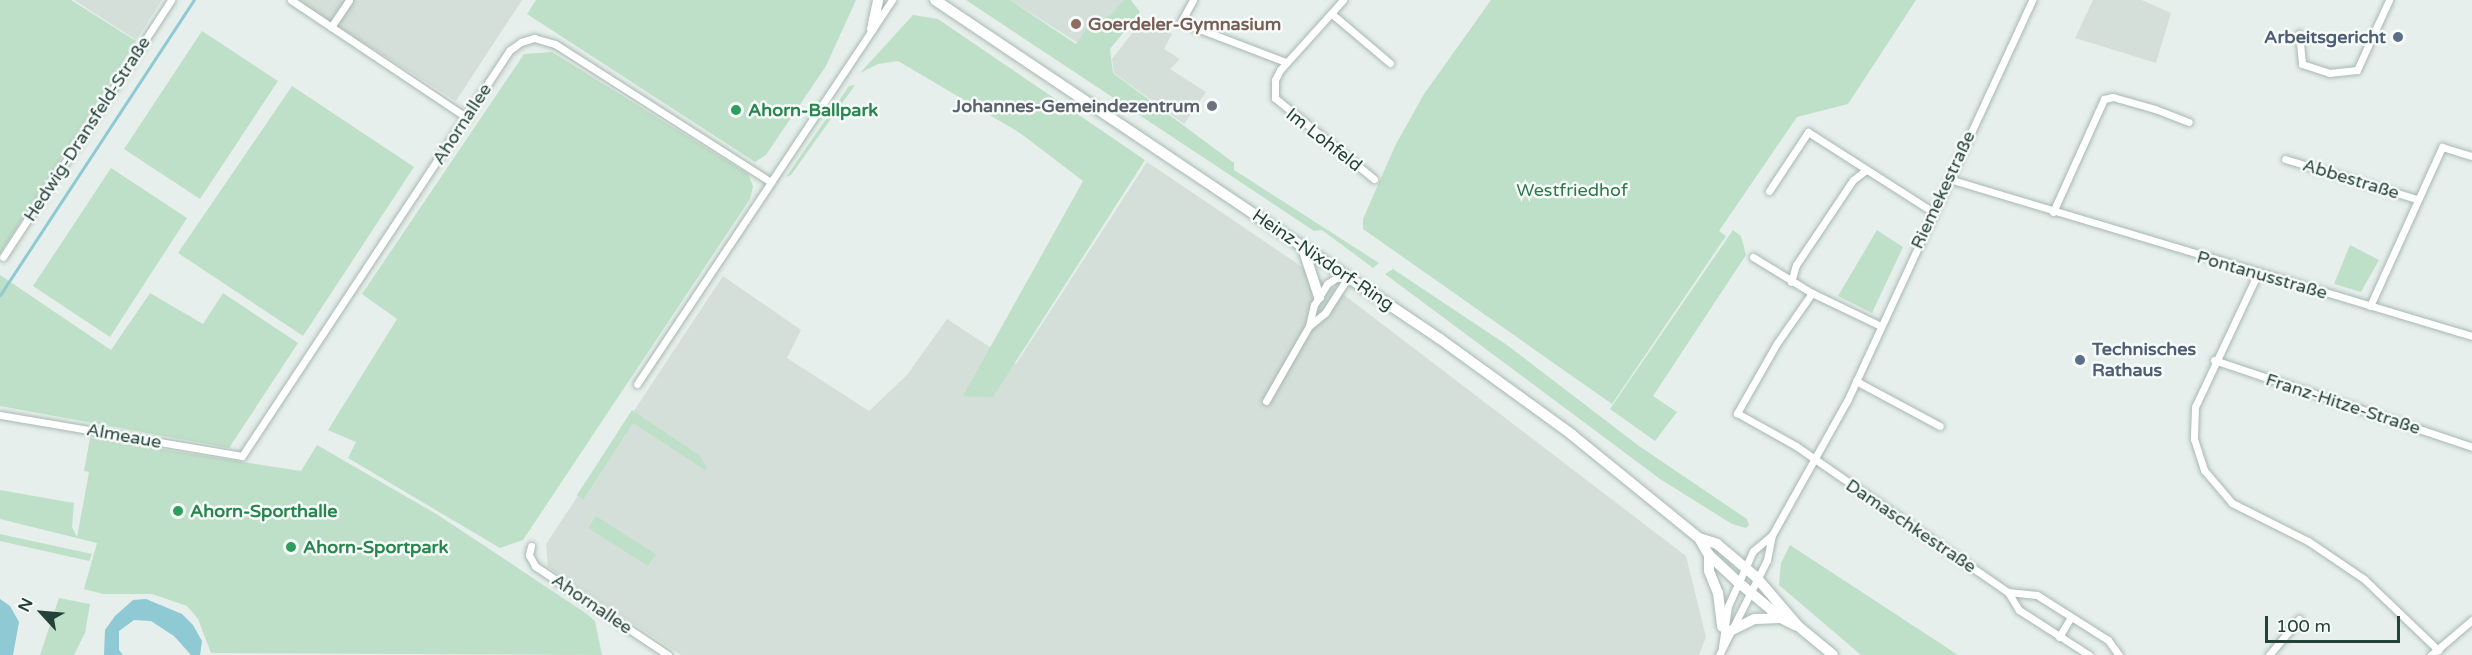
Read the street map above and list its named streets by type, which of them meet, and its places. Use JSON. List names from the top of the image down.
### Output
{
  "streets": {
    "main road": ["Heinz-Nixdorf-Ring"],
    "street": [
      "Ahornallee",
      "Hedwig-Dransfeld-Straße",
      "Im Lohfeld",
      "Abbestraße",
      "Riemekestraße",
      "Pontanusstraße",
      "Franz-Hitze-Straße",
      "Almeaue",
      "Damaschkestraße"
    ]
  },
  "crossings": [
    ["Ahornallee", "Almeaue"],
    ["Abbestraße", "Pontanusstraße"],
    ["Riemekestraße", "Heinz-Nixdorf-Ring"],
    ["Riemekestraße", "Pontanusstraße"],
    ["Riemekestraße", "Damaschkestraße"]
  ],
  "parks": ["Westfriedhof"],
  "places": [
    "Goerdeler-Gymnasium",
    "Arbeitsgericht",
    "Johannes-Gemeindezentrum",
    "Ahorn-Ballpark",
    "Technisches Rathaus",
    "Ahorn-Sporthalle",
    "Ahorn-Sportpark"
  ],
  "scale_bar": "100 m",
  "north": "top left"
}
